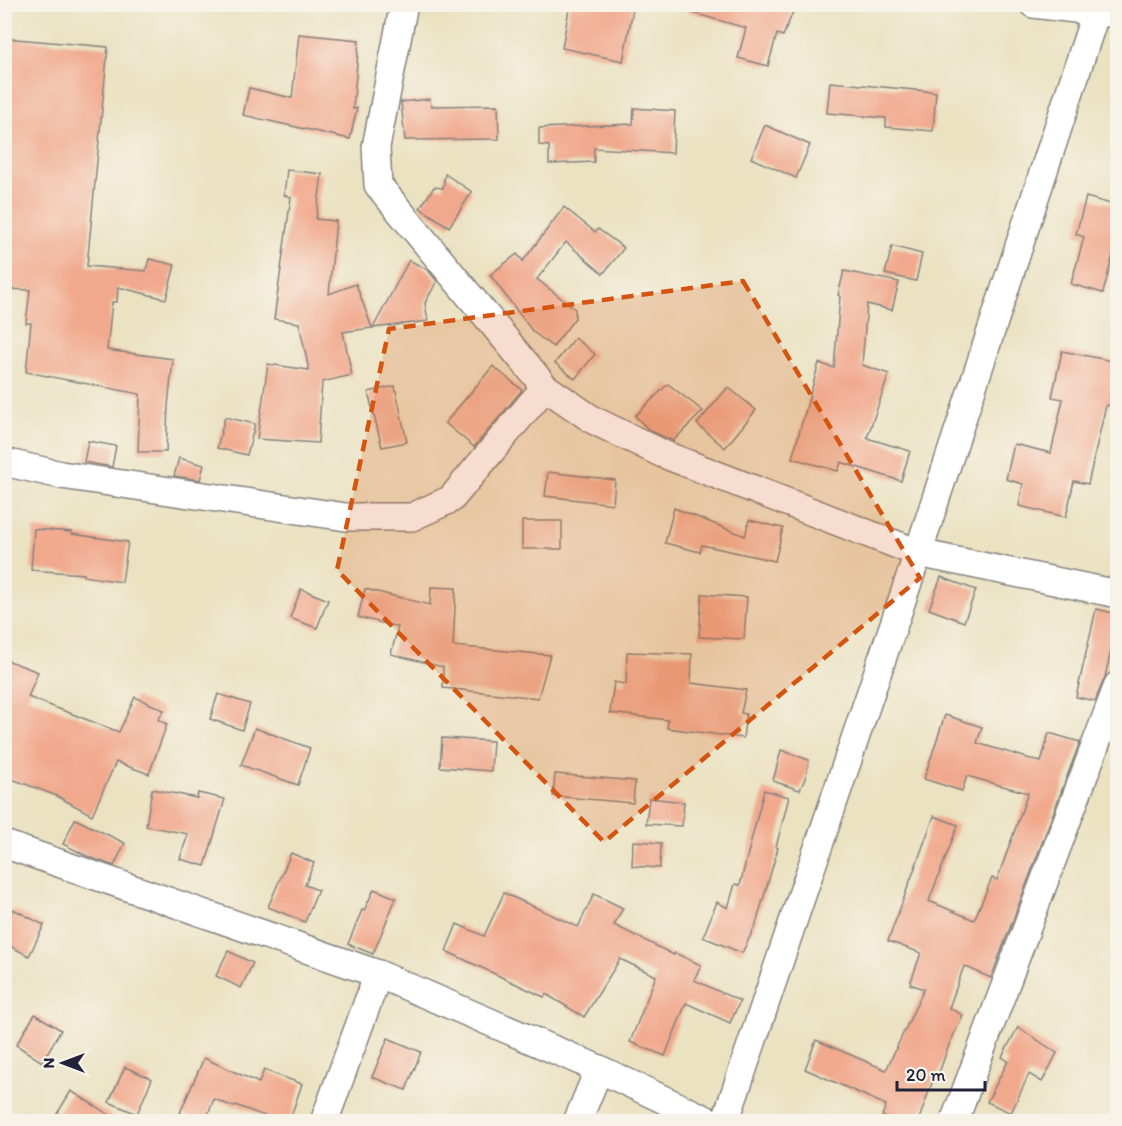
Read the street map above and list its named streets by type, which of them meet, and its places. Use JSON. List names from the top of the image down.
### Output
{
  "scale_bar": "20 m",
  "north": "left"
}
